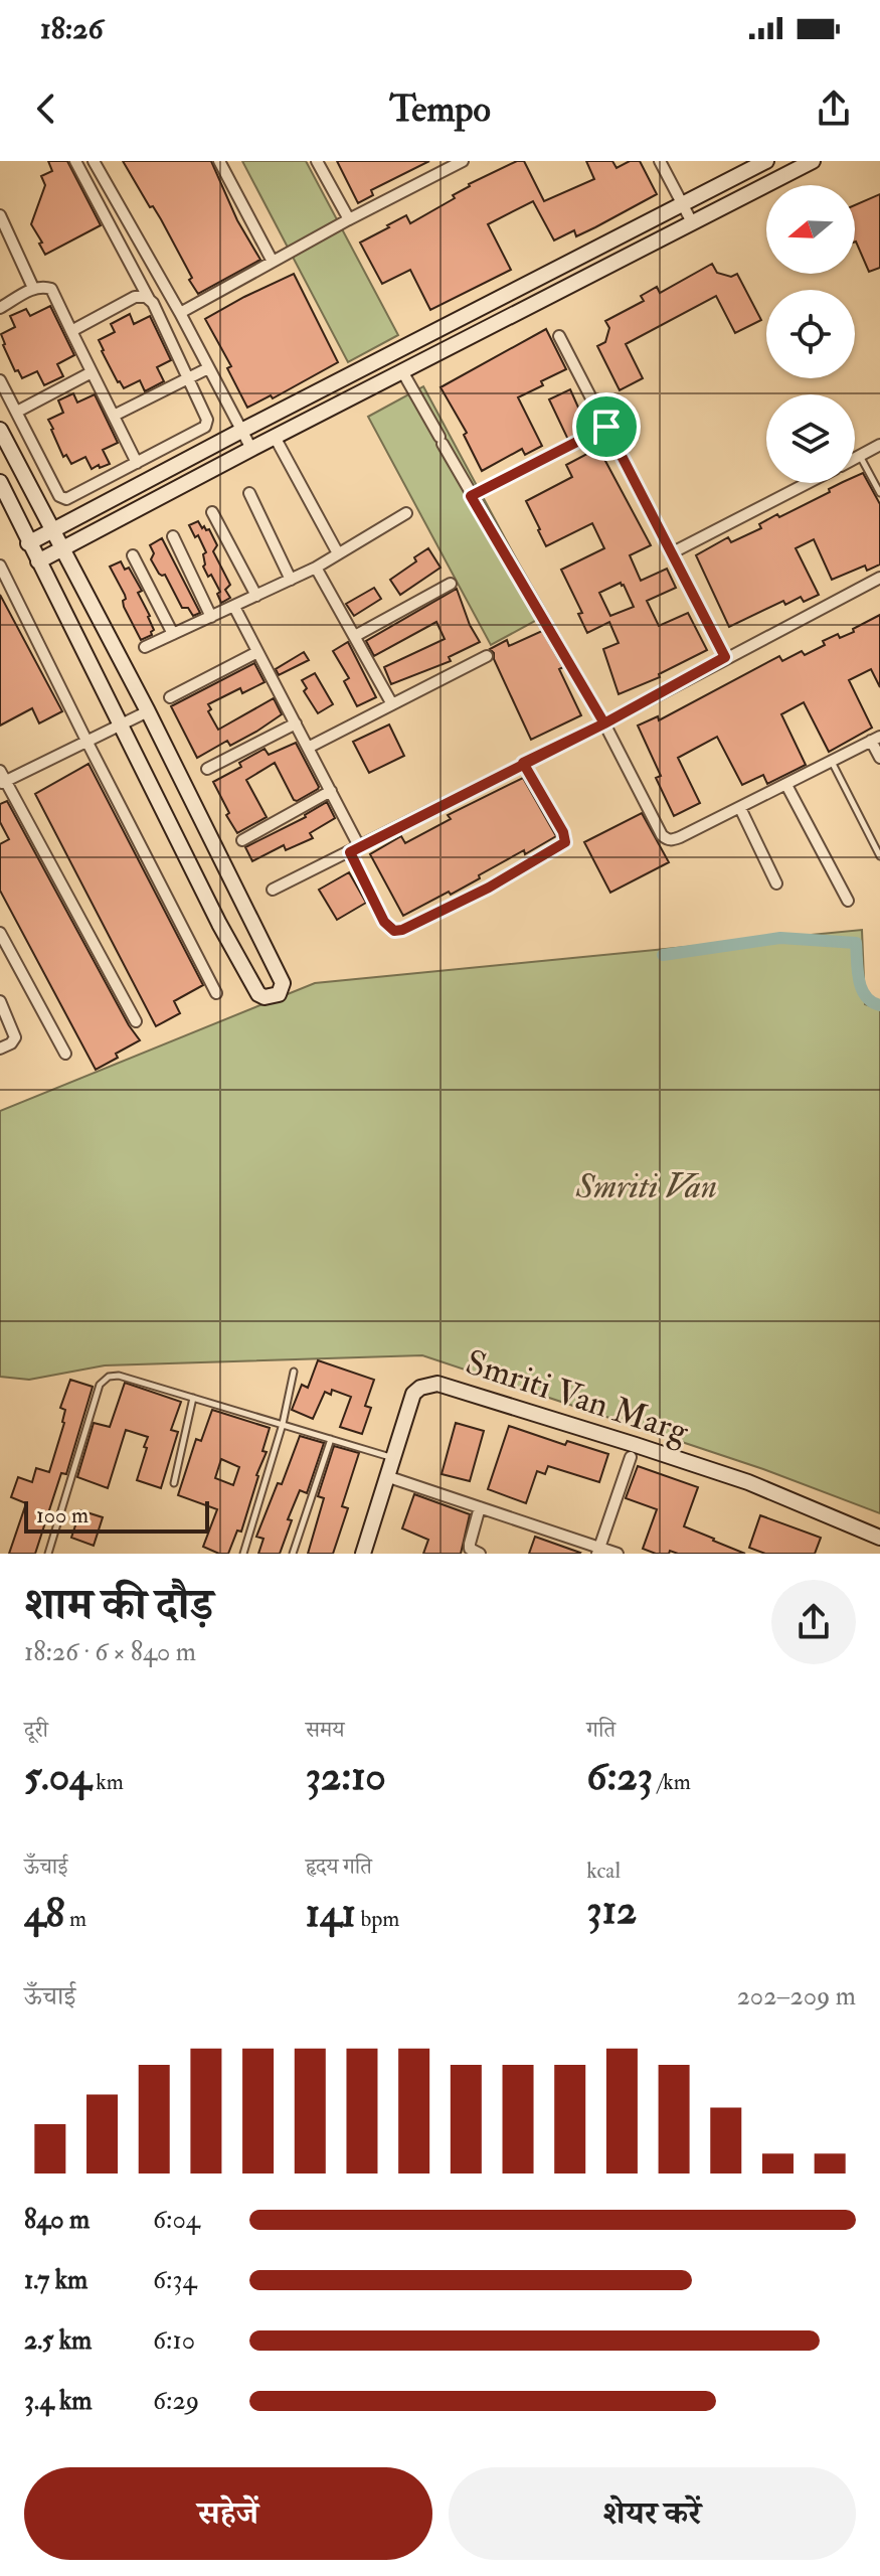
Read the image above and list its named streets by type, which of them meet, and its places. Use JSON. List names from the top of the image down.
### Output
{
  "streets": {
    "street": ["Smriti Van Marg"]
  },
  "parks": ["Smriti Van"],
  "scale_bar": "100 m",
  "north": "left",
  "page": {
    "status": "18:26",
    "header": "Tempo",
    "scale": "100 m",
    "heading": ["शाम की दौड़", "18:26 · 6 × 840 m"],
    "stats": [
      ["दूरी", "5.04 km"],
      ["समय", "32:10"],
      ["गति", "6:23 /km"],
      ["ऊँचाई", "48 m"],
      ["हृदय गति", "141 bpm"],
      ["kcal", "312"]
    ],
    "chart": ["ऊँचाई", "202–209 m"],
    "list": [
      {
        "name": "840 m",
        "note": "6:04"
      },
      {
        "name": "1.7 km",
        "note": "6:34"
      },
      {
        "name": "2.5 km",
        "note": "6:10"
      },
      {
        "name": "3.4 km",
        "note": "6:29"
      }
    ],
    "buttons": ["सहेजें", "शेयर करें"]
  }
}
